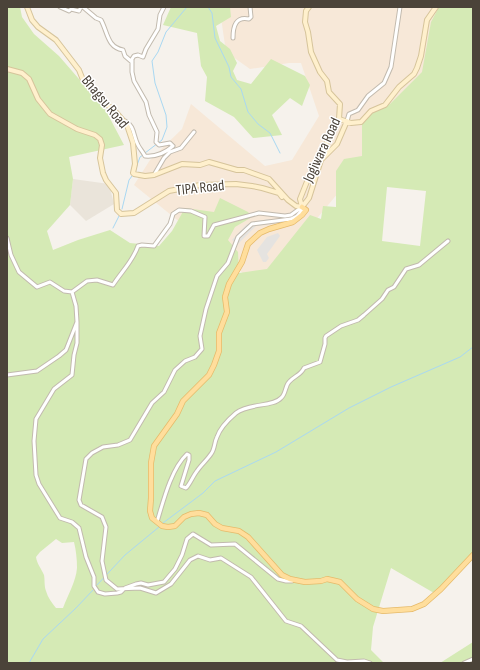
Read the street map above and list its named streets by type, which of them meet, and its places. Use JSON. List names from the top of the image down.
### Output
{
  "streets": {
    "street": ["Bhagsu Road", "Jogiwara Road", "TIPA Road"]
  },
  "crossings": [
    ["Bhagsu Road", "Jogiwara Road"],
    ["Bhagsu Road", "TIPA Road"]
  ]
}
